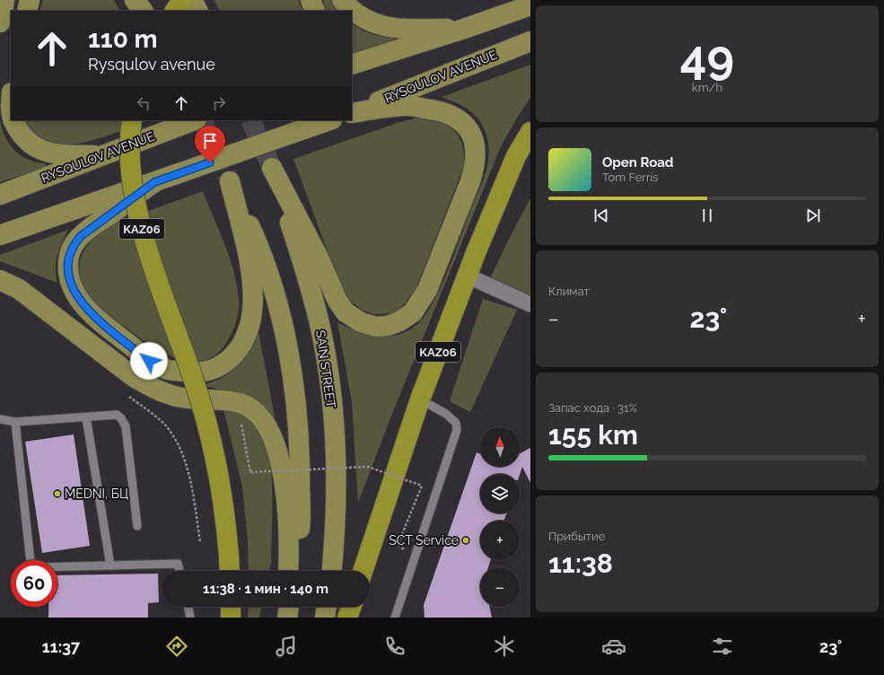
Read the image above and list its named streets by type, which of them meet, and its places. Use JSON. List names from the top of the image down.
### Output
{
  "streets": {
    "highway": ["KАZ06"],
    "main road": ["RYSQULOV AVENUE", "SAIN STREET"]
  },
  "places": ["MEDNI, БЦ", "SCT Service"],
  "north": "top",
  "page": {
    "tile": [
      ["49", "km/h"],
      "Климат",
      ["Запас хода · 31%", "155 km"],
      ["Прибытие", "11:38"]
    ],
    "turn": ["110 m", "Rysqulov avenue"],
    "song": ["Open Road", "Tom Ferris"],
    "heat": ["−", "23°", "+"],
    "map_buttons": ["+", "−"],
    "limit": "60",
    "trip": "11:38 · 1 мин · 140 m",
    "tabs": ["11:37", "23°"]
  }
}
